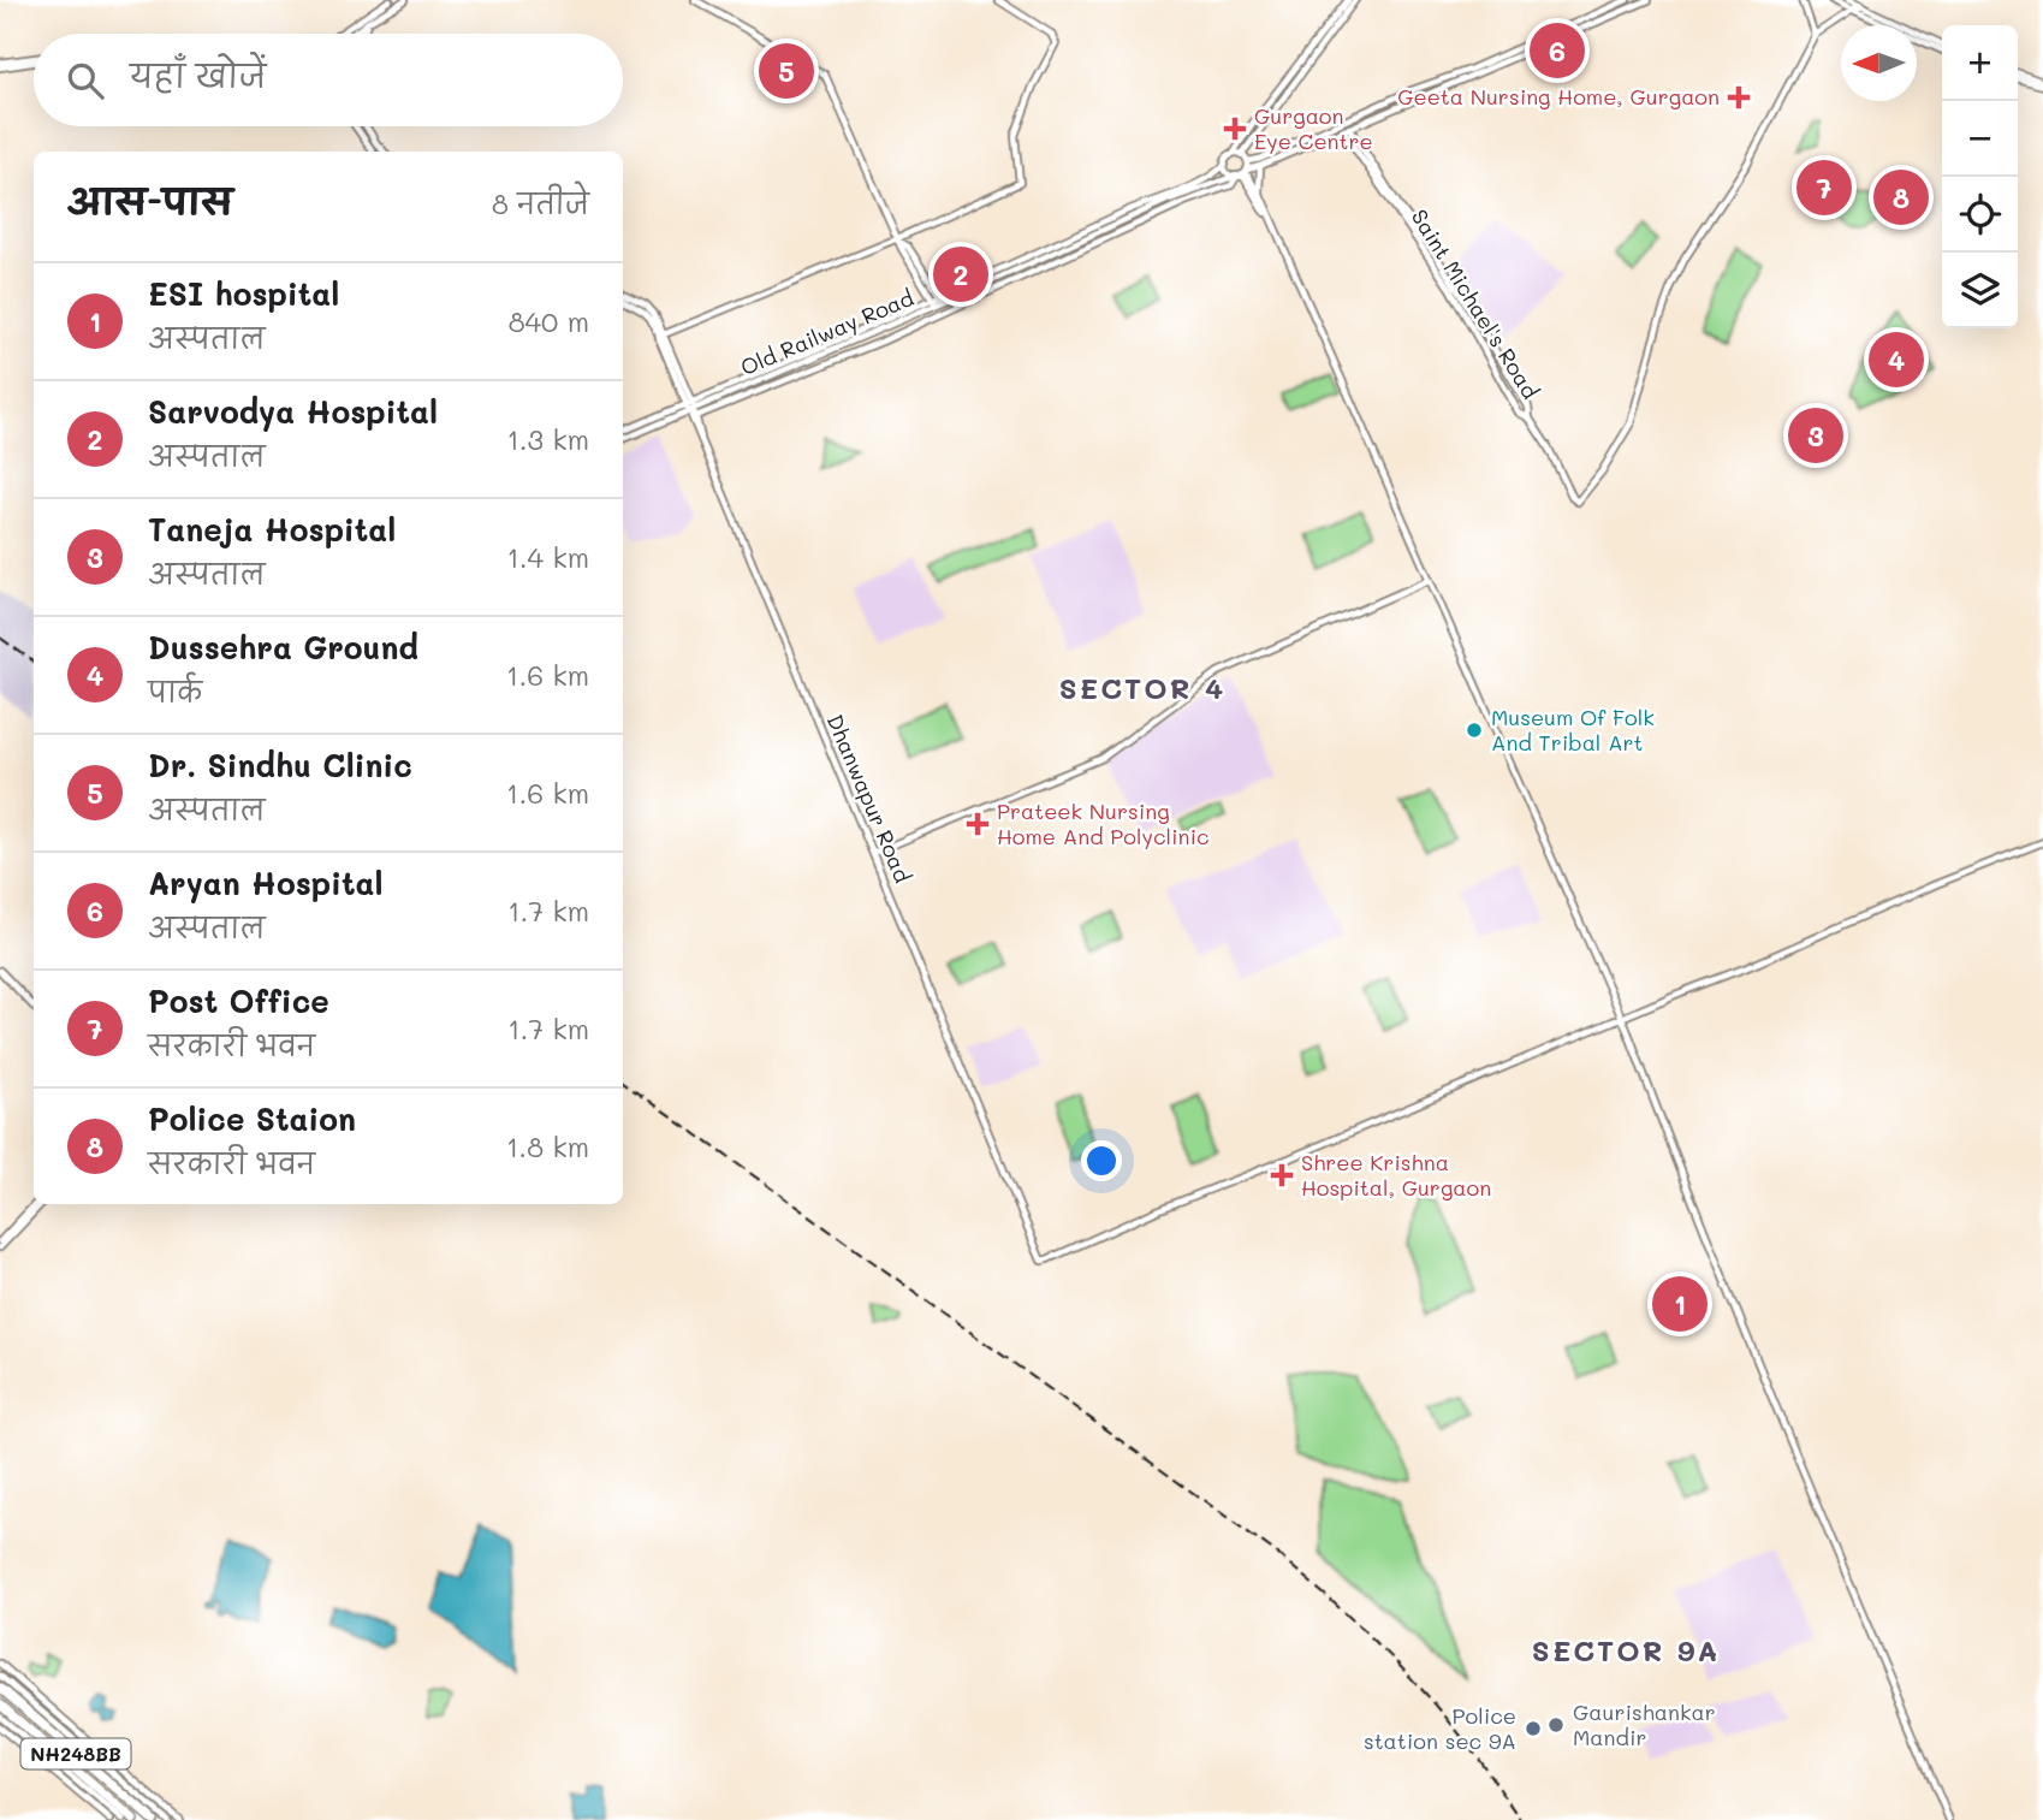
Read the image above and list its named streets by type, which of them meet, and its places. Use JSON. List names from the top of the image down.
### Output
{
  "streets": {
    "highway": ["NH248BB"],
    "street": ["Saint Michael's Road", "Old Railway Road", "Dhanwapur Road"]
  },
  "crossings": [
    ["Saint Michael's Road", "Old Railway Road"],
    ["Old Railway Road", "Dhanwapur Road"]
  ],
  "districts": ["SECTOR 4", "SECTOR 9A"],
  "places": {
    "health": [
      "Geeta Nursing Home, Gurgaon",
      "Gurgaon Eye Centre",
      "Prateek Nursing Home And Polyclinic",
      "Shree Krishna Hospital, Gurgaon"
    ],
    "other": ["Museum Of Folk And Tribal Art", "Gaurishankar Mandir", "Police station sec 9A"]
  },
  "north": "left",
  "page": {
    "pins": [
      "6",
      "5",
      "7",
      "8",
      "2",
      "4",
      "3",
      "1"
    ],
    "map_buttons": ["+", "−"],
    "search": "यहाँ खोजें",
    "heading": ["आस-पास", "8 नतीजे"],
    "list": [
      {
        "mark": "1",
        "name": "ESI hospital",
        "note": "अस्पताल",
        "value": "840 m"
      },
      {
        "mark": "2",
        "name": "Sarvodya Hospital",
        "note": "अस्पताल",
        "value": "1.3 km"
      },
      {
        "mark": "3",
        "name": "Taneja Hospital",
        "note": "अस्पताल",
        "value": "1.4 km"
      },
      {
        "mark": "4",
        "name": "Dussehra Ground",
        "note": "पार्क",
        "value": "1.6 km"
      },
      {
        "mark": "5",
        "name": "Dr. Sindhu Clinic",
        "note": "अस्पताल",
        "value": "1.6 km"
      },
      {
        "mark": "6",
        "name": "Aryan Hospital",
        "note": "अस्पताल",
        "value": "1.7 km"
      },
      {
        "mark": "7",
        "name": "Post Office",
        "note": "सरकारी भवन",
        "value": "1.7 km"
      },
      {
        "mark": "8",
        "name": "Police Staion",
        "note": "सरकारी भवन",
        "value": "1.8 km"
      }
    ]
  }
}
